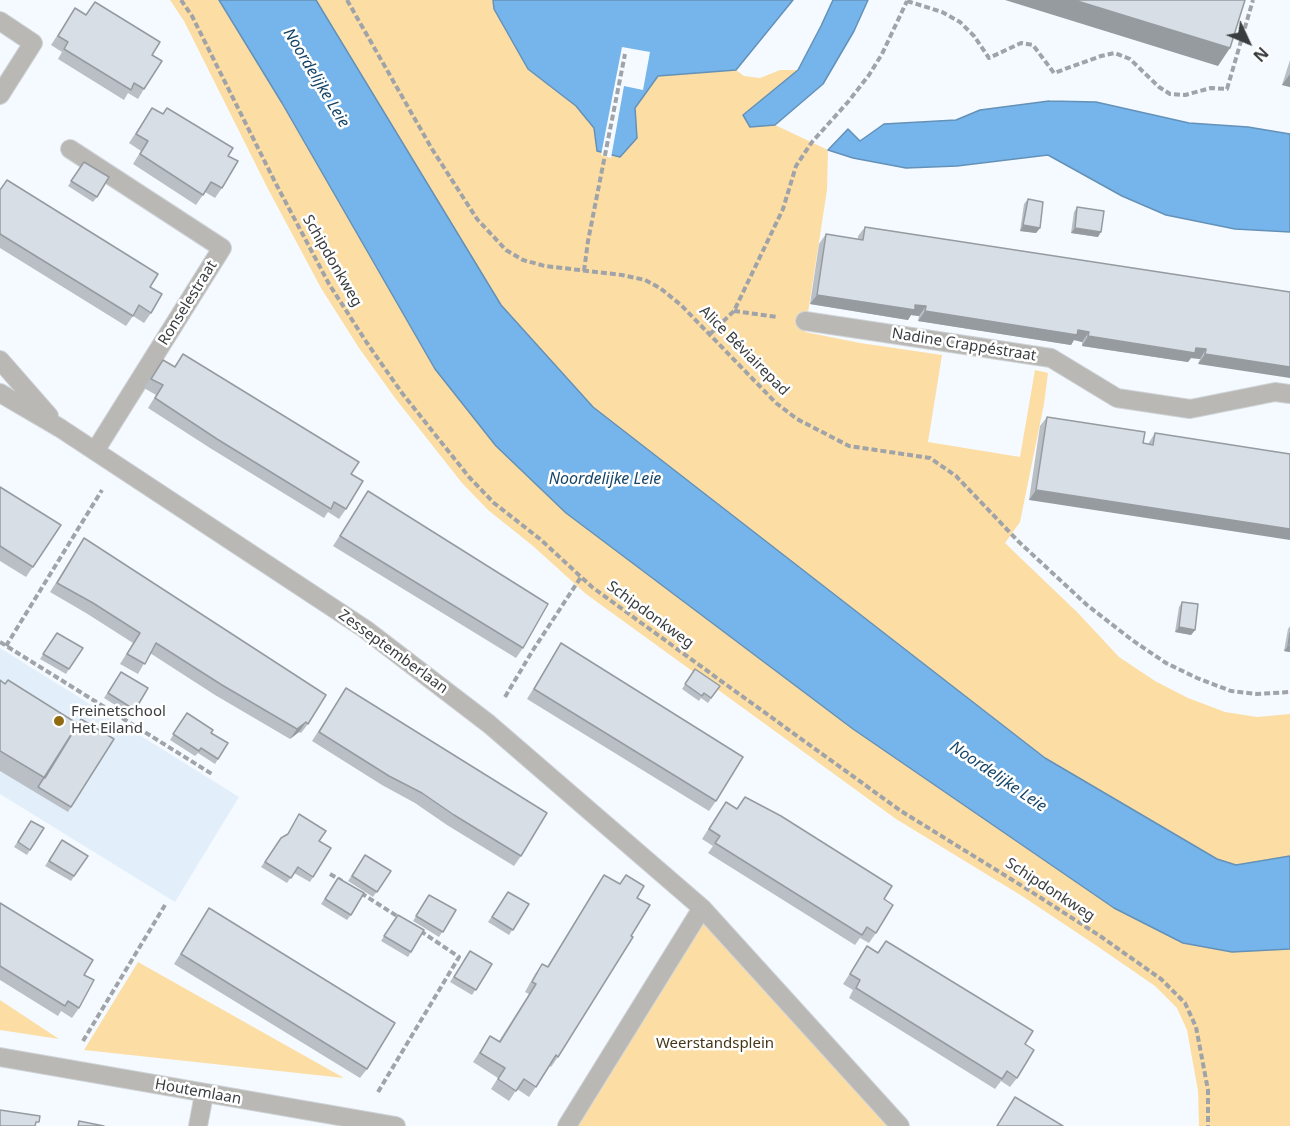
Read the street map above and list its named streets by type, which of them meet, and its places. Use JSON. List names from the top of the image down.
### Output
{
  "streets": {
    "street": [
      "Ronselestraat",
      "Nadine Crappéstraat",
      "Zesseptemberlaan",
      "Houtemlaan"
    ],
    "path": ["Schipdonkweg", "Alice Béviairepad"]
  },
  "crossings": [
    ["Ronselestraat", "Zesseptemberlaan"]
  ],
  "water": ["Noordelijke Leie"],
  "parks": ["Weerstandsplein"],
  "places": ["Freinetschool Het Eiland"],
  "north": "bottom right"
}
